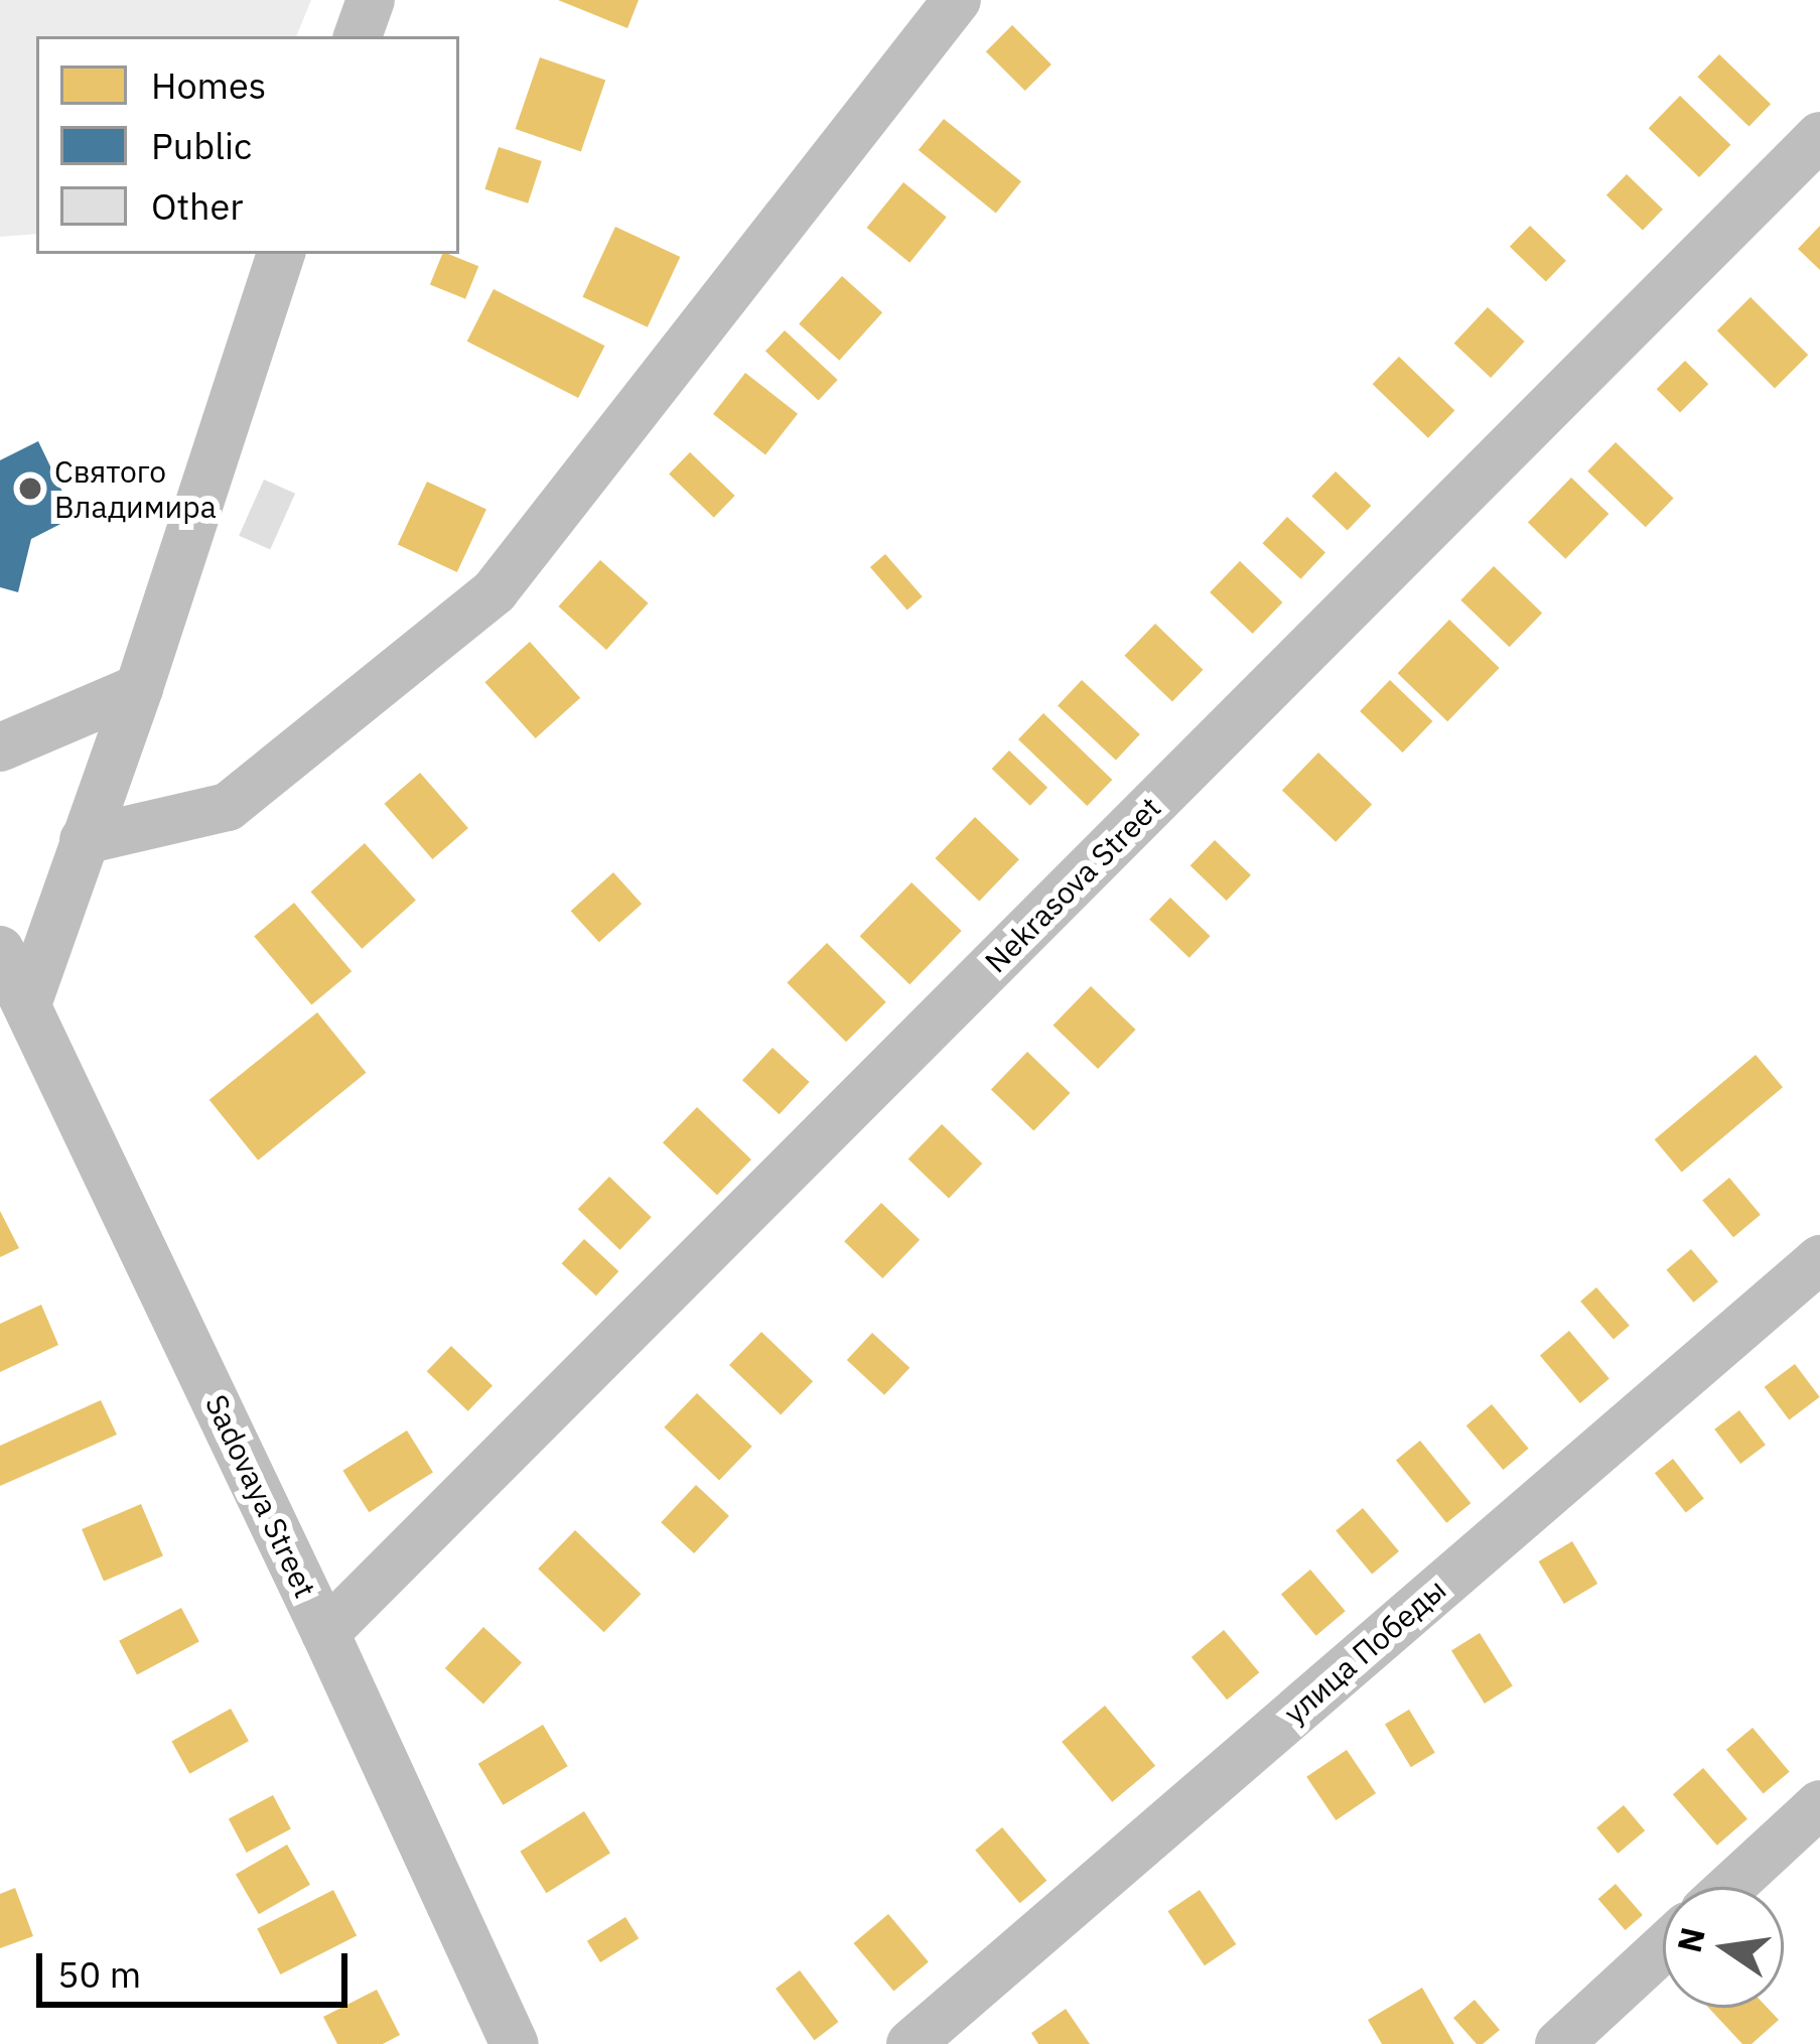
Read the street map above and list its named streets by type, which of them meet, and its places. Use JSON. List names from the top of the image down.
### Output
{
  "streets": {
    "street": ["Nekrasova Street", "Sadovaya Street", "улица Победы"]
  },
  "crossings": [
    ["Nekrasova Street", "Sadovaya Street"]
  ],
  "places": ["Святого Владимира"],
  "legend": ["Homes", "Public", "Other"],
  "scale_bar": "50 m",
  "north": "left"
}
